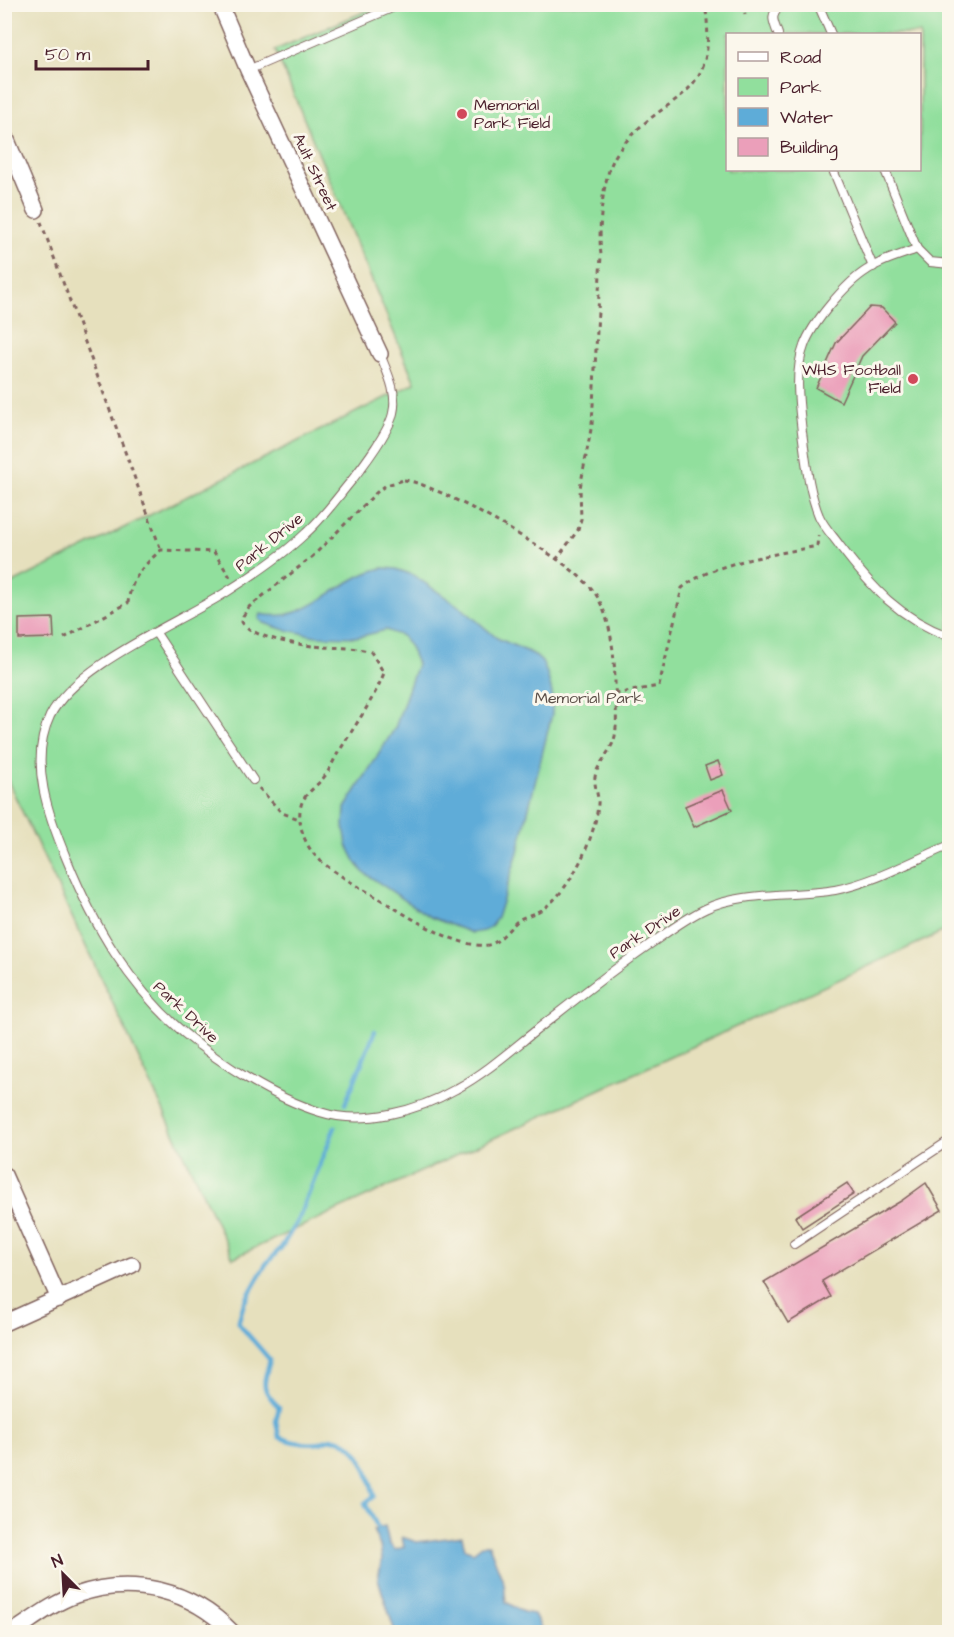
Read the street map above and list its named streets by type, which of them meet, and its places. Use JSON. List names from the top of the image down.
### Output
{
  "streets": {
    "street": ["Ault Street"],
    "lane": ["Park Drive"]
  },
  "crossings": [
    ["Ault Street", "Park Drive"]
  ],
  "parks": ["Memorial Park"],
  "places": ["Memorial Park Field", "WHS Football Field"],
  "legend": [
    "Road",
    "Park",
    "Water",
    "Building"
  ],
  "scale_bar": "50 m",
  "north": "top left"
}
